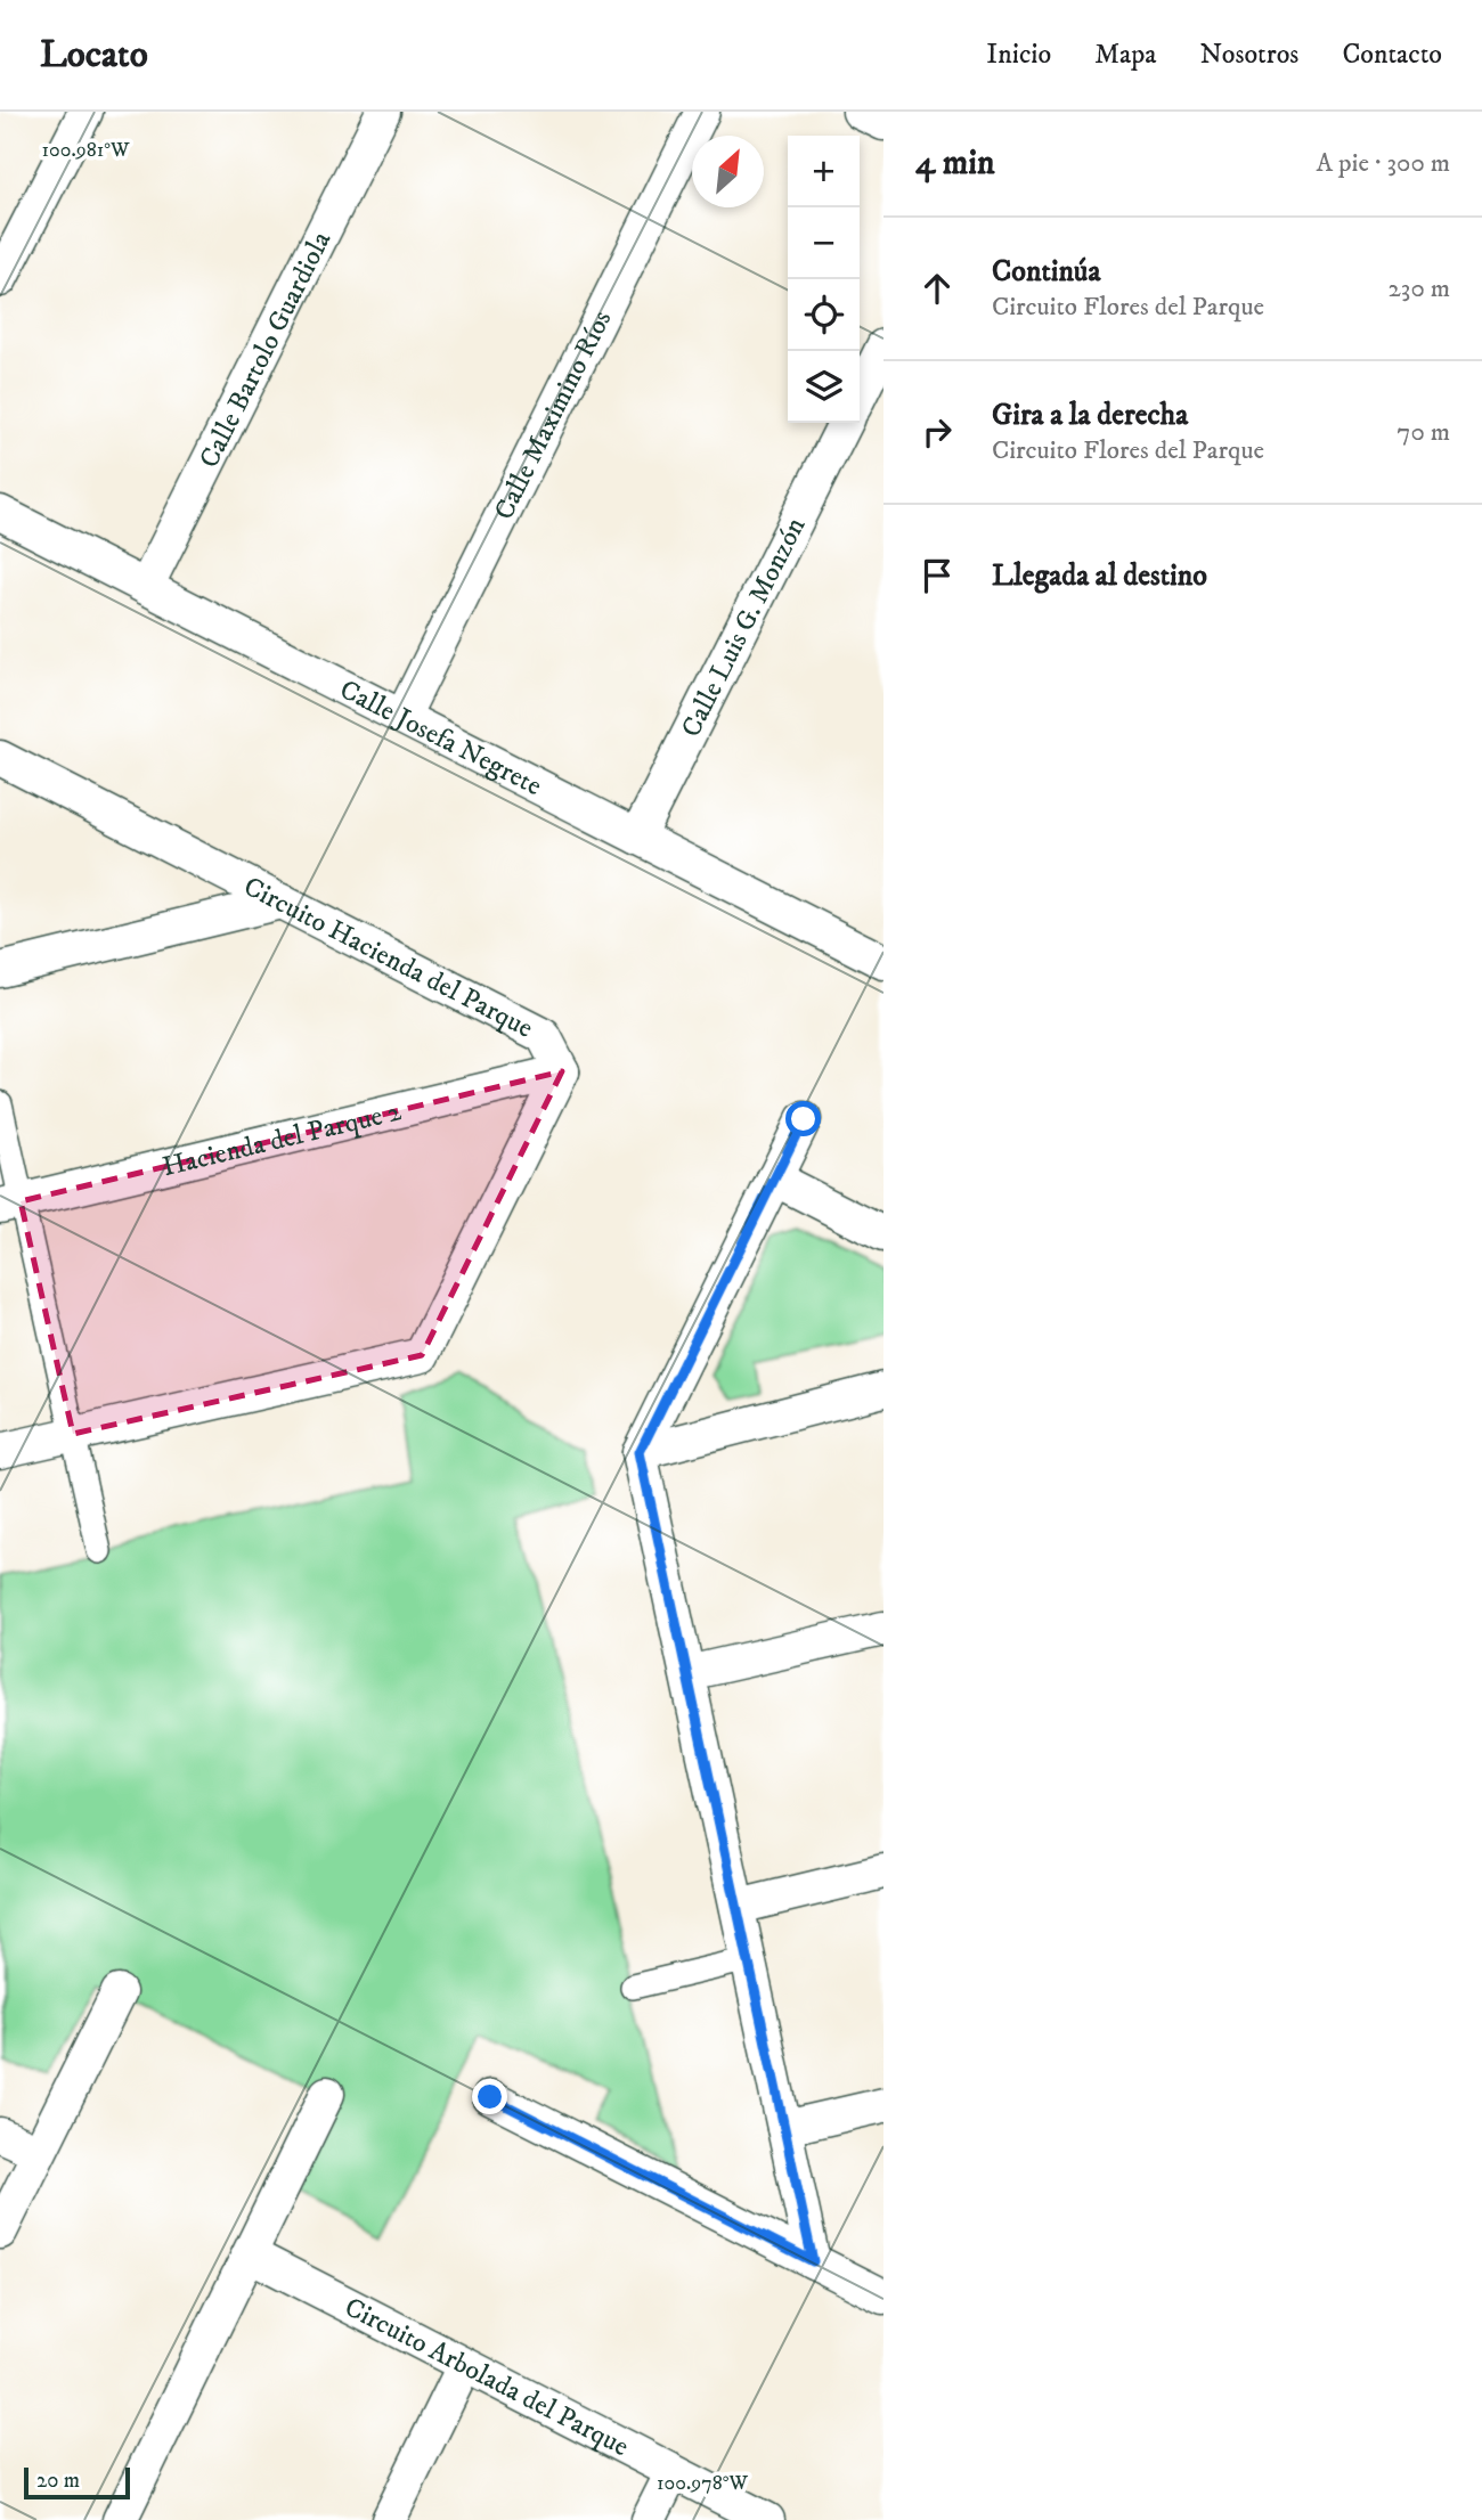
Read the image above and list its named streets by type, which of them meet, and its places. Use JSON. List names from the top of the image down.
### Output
{
  "streets": {
    "street": [
      "Calle Bartolo Guardiola",
      "Calle Maximino Ríos",
      "Calle Luis G. Monzón",
      "Calle Josefa Negrete",
      "Circuito Hacienda del Parque",
      "Hacienda del Parque 2",
      "Circuito Arbolada del Parque"
    ]
  },
  "crossings": [
    ["Calle Bartolo Guardiola", "Calle Josefa Negrete"],
    ["Calle Maximino Ríos", "Calle Josefa Negrete"],
    ["Calle Luis G. Monzón", "Calle Josefa Negrete"],
    ["Circuito Hacienda del Parque", "Hacienda del Parque 2"]
  ],
  "scale_bar": "20 m",
  "north": "top right",
  "page": {
    "header": "Locato",
    "nav": [
      "Inicio",
      "Mapa",
      "Nosotros",
      "Contacto"
    ],
    "heading": ["4 min", "A pie · 300 m"],
    "map_buttons": ["+", "−"],
    "list": [
      ["Continúa", "Circuito Flores del Parque", "230 m"],
      ["Gira a la derecha", "Circuito Flores del Parque", "70 m"],
      "Llegada al destino"
    ],
    "scale": "20 m"
  },
  "coordinates": ["100.981°W", "100.978°W"]
}
